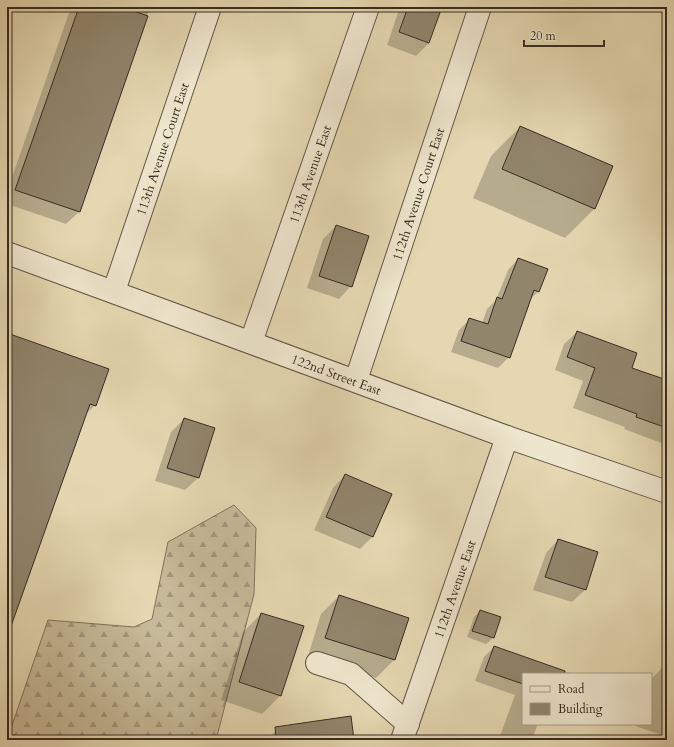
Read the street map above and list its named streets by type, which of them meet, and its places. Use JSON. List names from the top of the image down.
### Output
{
  "streets": {
    "street": [
      "113th Avenue Court East",
      "113th Avenue East",
      "112th Avenue Court East",
      "122nd Street East",
      "112th Avenue East"
    ]
  },
  "crossings": [
    ["113th Avenue Court East", "122nd Street East"],
    ["113th Avenue East", "122nd Street East"],
    ["112th Avenue Court East", "122nd Street East"],
    ["122nd Street East", "112th Avenue East"]
  ],
  "legend": ["Road", "Building"],
  "scale_bar": "20 m"
}
